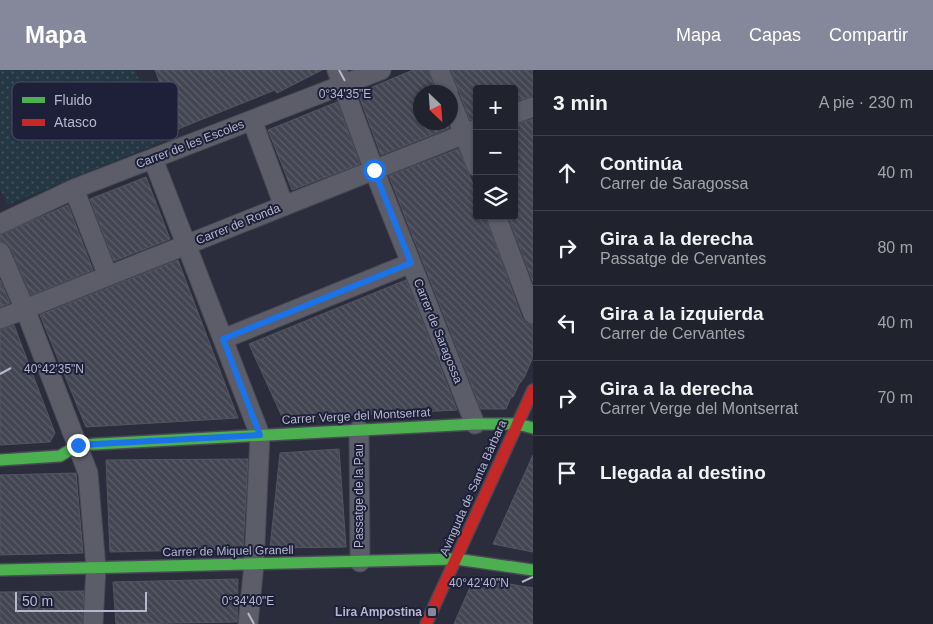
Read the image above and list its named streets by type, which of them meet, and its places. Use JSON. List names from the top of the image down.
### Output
{
  "streets": {
    "street": [
      "Carrer de les Escoles",
      "Carrer de Ronda",
      "Carrer de Saragossa",
      "Carrer Verge del Montserrat",
      "Avinguda de Santa Bàrbara",
      "Passatge de la Pau",
      "Carrer de Miquel Granell"
    ]
  },
  "crossings": [
    ["Carrer de les Escoles", "Carrer de Saragossa"],
    ["Carrer de Ronda", "Carrer de Saragossa"],
    ["Carrer de Saragossa", "Carrer Verge del Montserrat"],
    ["Carrer Verge del Montserrat", "Avinguda de Santa Bàrbara"],
    ["Carrer Verge del Montserrat", "Passatge de la Pau"],
    ["Avinguda de Santa Bàrbara", "Carrer de Miquel Granell"],
    ["Passatge de la Pau", "Carrer de Miquel Granell"]
  ],
  "places": {
    "transit": ["Lira Ampostina"]
  },
  "legend": ["Fluido", "Atasco"],
  "scale_bar": "50 m",
  "north": "bottom right",
  "page": {
    "header": "Mapa",
    "nav": ["Mapa", "Capas", "Compartir"],
    "heading": ["3 min", "A pie · 230 m"],
    "map_buttons": ["+", "−"],
    "list": [
      ["Continúa", "Carrer de Saragossa", "40 m"],
      ["Gira a la derecha", "Passatge de Cervantes", "80 m"],
      ["Gira a la izquierda", "Carrer de Cervantes", "40 m"],
      ["Gira a la derecha", "Carrer Verge del Montserrat", "70 m"],
      "Llegada al destino"
    ],
    "scale": "50 m"
  },
  "coordinates": [
    "0°34'35\"E",
    "40°42'35\"N",
    "40°42'40\"N",
    "0°34'40\"E"
  ]
}
